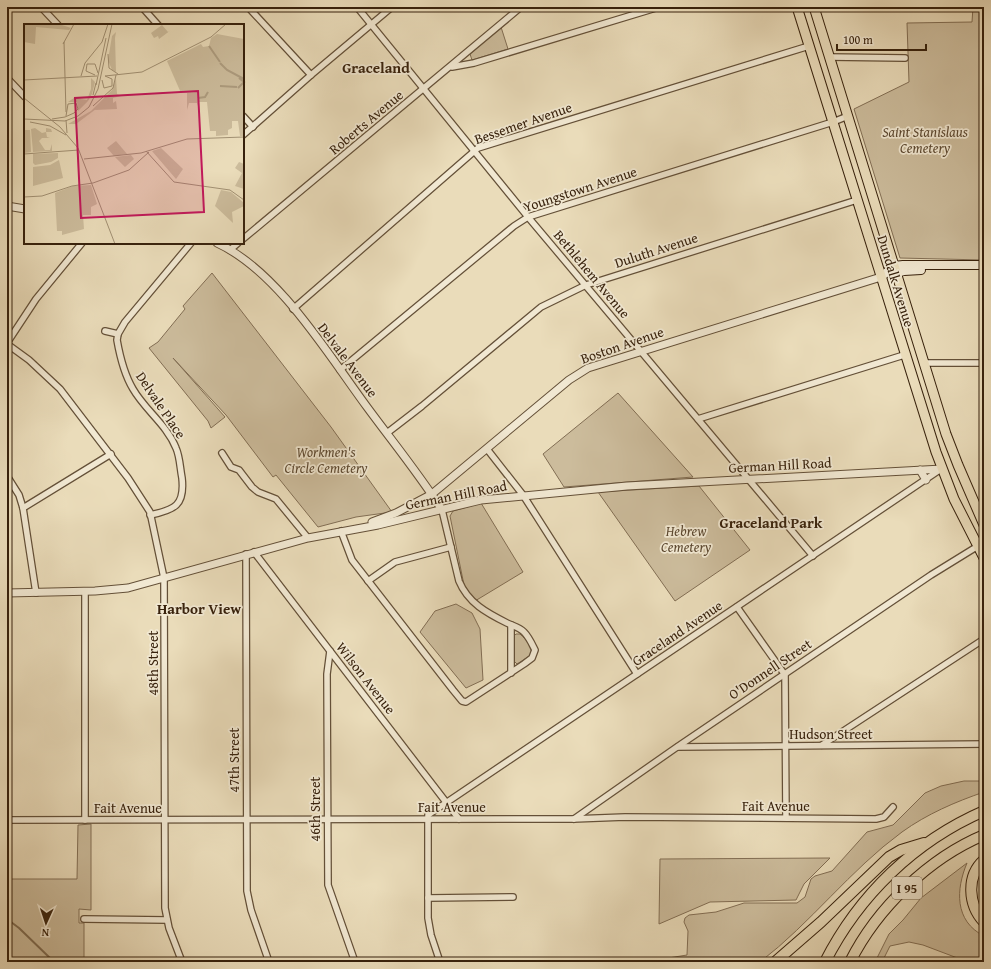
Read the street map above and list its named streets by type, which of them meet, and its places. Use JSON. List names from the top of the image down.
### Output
{
  "streets": {
    "highway": ["I 95"],
    "main road": ["Dundalk Avenue"],
    "street": [
      "Roberts Avenue",
      "Bessemer Avenue",
      "Youngstown Avenue",
      "Duluth Avenue",
      "Bethlehem Avenue",
      "Boston Avenue",
      "Delvale Avenue",
      "Delvale Place",
      "German Hill Road",
      "Graceland Avenue",
      "48th Street",
      "O'Donnell Street",
      "Wilson Avenue",
      "Hudson Street",
      "47th Street",
      "Fait Avenue",
      "46th Street"
    ]
  },
  "crossings": [
    ["Roberts Avenue", "Bethlehem Avenue"],
    ["Bessemer Avenue", "Bethlehem Avenue"],
    ["Bessemer Avenue", "Dundalk Avenue"],
    ["Bessemer Avenue", "Delvale Avenue"],
    ["Youngstown Avenue", "Bethlehem Avenue"],
    ["Youngstown Avenue", "Dundalk Avenue"],
    ["Youngstown Avenue", "Delvale Avenue"],
    ["Duluth Avenue", "Bethlehem Avenue"],
    ["Duluth Avenue", "Dundalk Avenue"],
    ["Duluth Avenue", "Delvale Avenue"],
    ["Bethlehem Avenue", "Boston Avenue"],
    ["Bethlehem Avenue", "German Hill Road"],
    ["Bethlehem Avenue", "Graceland Avenue"],
    ["Dundalk Avenue", "Boston Avenue"],
    ["Dundalk Avenue", "German Hill Road"],
    ["Dundalk Avenue", "Graceland Avenue"],
    ["Dundalk Avenue", "O'Donnell Street"],
    ["Boston Avenue", "Delvale Avenue"],
    ["Boston Avenue", "German Hill Road"],
    ["Delvale Avenue", "German Hill Road"],
    ["Delvale Place", "48th Street"],
    ["German Hill Road", "Graceland Avenue"],
    ["German Hill Road", "48th Street"],
    ["German Hill Road", "Wilson Avenue"],
    ["German Hill Road", "47th Street"],
    ["Graceland Avenue", "Wilson Avenue"],
    ["Graceland Avenue", "Fait Avenue"],
    ["48th Street", "Fait Avenue"],
    ["O'Donnell Street", "Hudson Street"],
    ["O'Donnell Street", "Fait Avenue"],
    ["Wilson Avenue", "Fait Avenue"],
    ["Wilson Avenue", "46th Street"],
    ["47th Street", "Fait Avenue"],
    ["Fait Avenue", "46th Street"]
  ],
  "districts": ["Graceland", "Graceland Park", "Harbor View"],
  "parks": ["Saint Stanislaus Cemetery", "Workmen's Circle Cemetery", "Hebrew Cemetery"],
  "scale_bar": "100 m",
  "north": "bottom"
}
